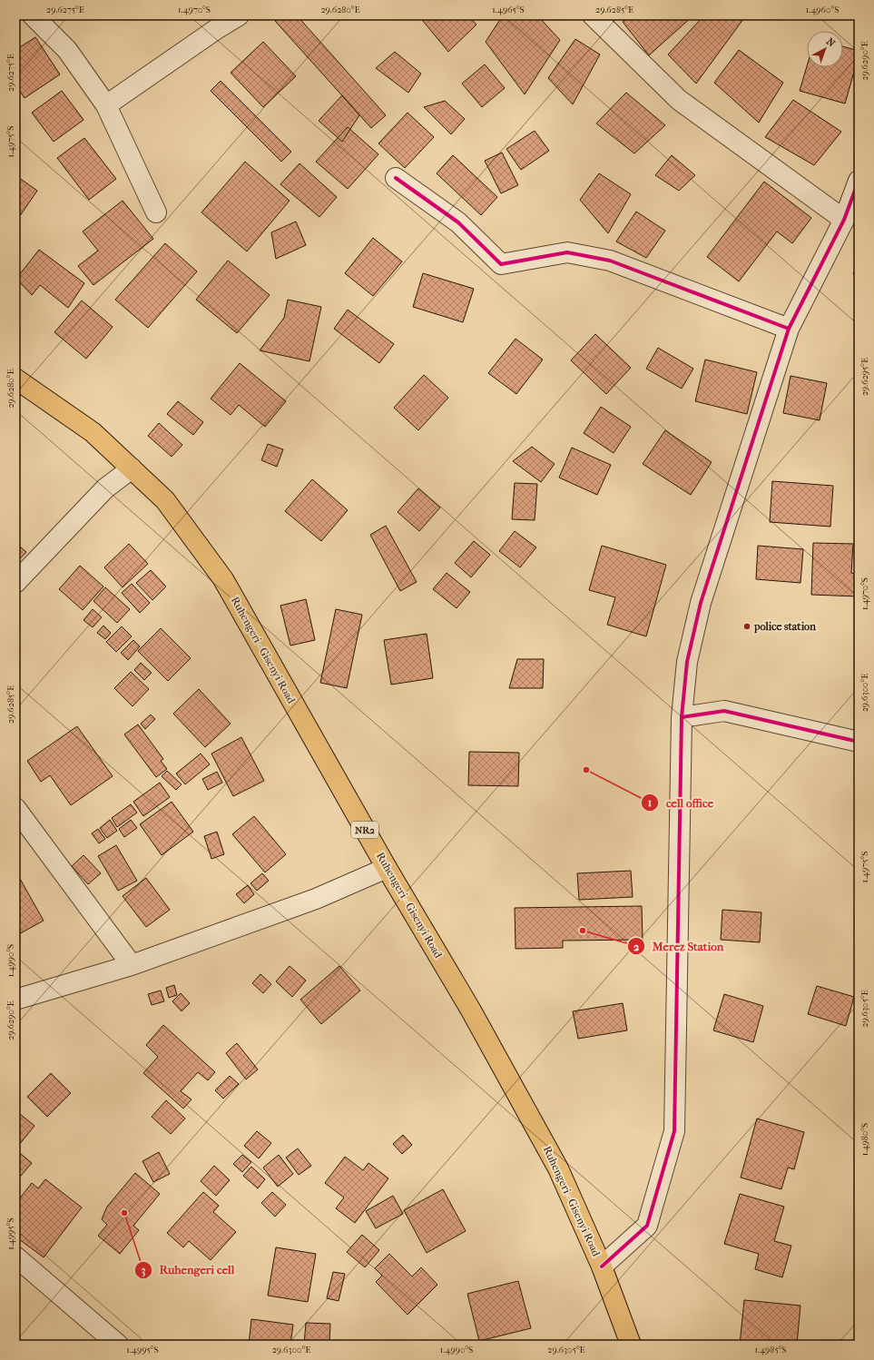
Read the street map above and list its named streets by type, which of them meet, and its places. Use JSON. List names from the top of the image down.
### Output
{
  "streets": {
    "highway": ["Ruhengeri - Gisenyi Road", "NR2"]
  },
  "places": [
    "police station",
    "cell office",
    "Merez Station",
    "Ruhengeri cell"
  ],
  "north": "top right",
  "coordinates": [
    "29.6275°E",
    "1.4970°S",
    "29.6280°E",
    "1.4965°S",
    "29.6285°E",
    "1.4960°S",
    "29.6290°E",
    "1.4975°S",
    "29.6295°E",
    "29.6300°E",
    "1.4990°S",
    "29.6305°E",
    "1.4980°S",
    "1.4995°S",
    "1.4985°S"
  ]
}
